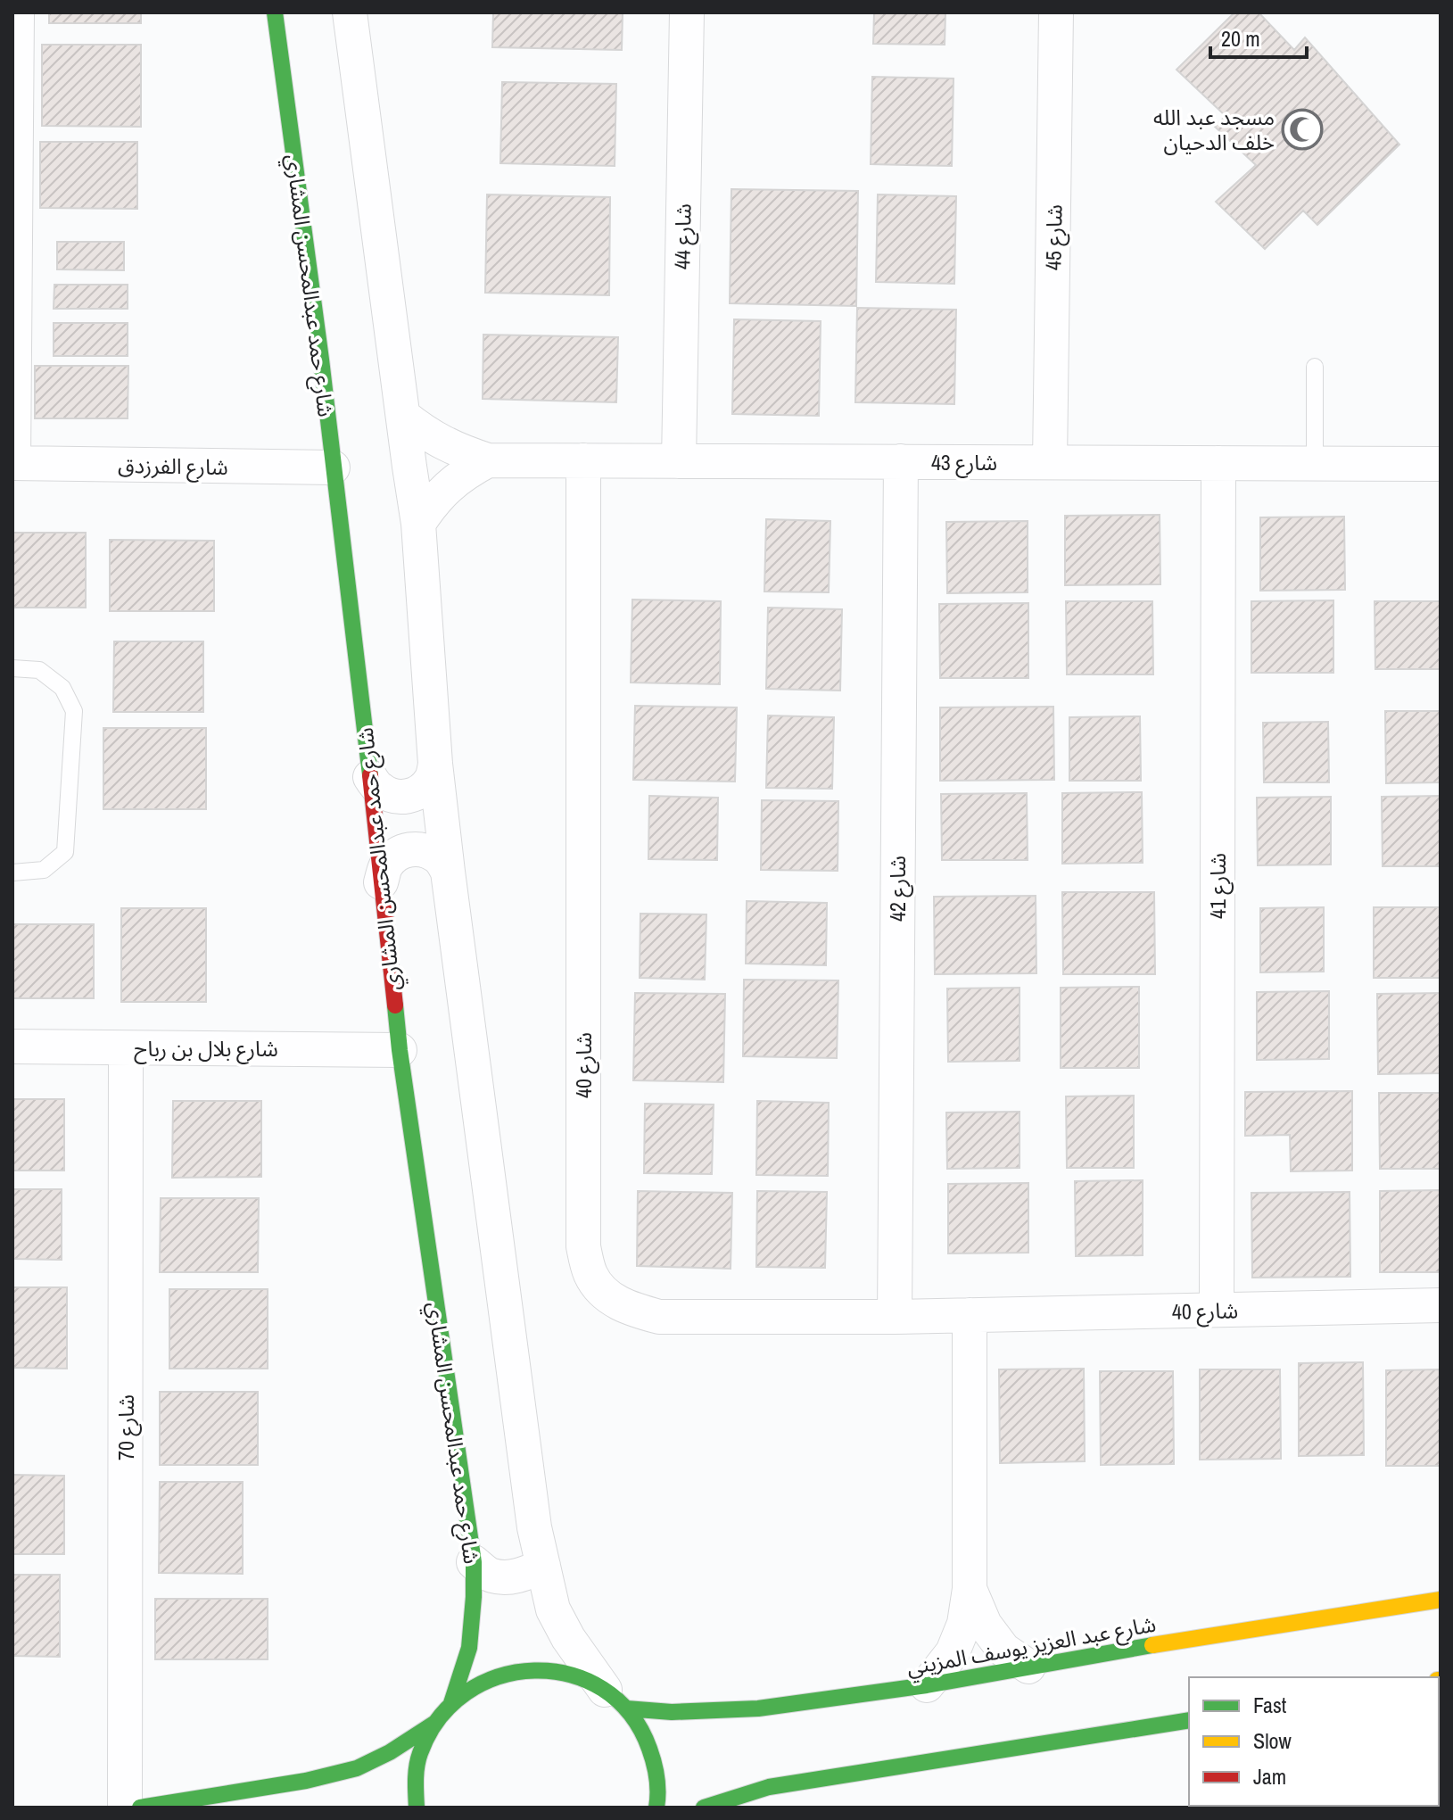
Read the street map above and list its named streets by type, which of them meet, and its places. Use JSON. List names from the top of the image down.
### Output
{
  "streets": {
    "street": [
      "شارع 44",
      "شارع 45",
      "شارع حمد عبدالمحسن المشاري",
      "شارع 43",
      "شارع الفرزدق",
      "شارع 41",
      "شارع 42",
      "شارع بلال بن رباح",
      "شارع 40",
      "شارع 70",
      "شارع عبد العزيز يوسف المزيني"
    ]
  },
  "crossings": [
    ["شارع 44", "شارع 43"],
    ["شارع 45", "شارع 43"],
    ["شارع حمد عبدالمحسن المشاري", "شارع الفرزدق"],
    ["شارع حمد عبدالمحسن المشاري", "شارع بلال بن رباح"],
    ["شارع 43", "شارع 41"],
    ["شارع 43", "شارع 42"],
    ["شارع 43", "شارع 40"],
    ["شارع 41", "شارع 40"],
    ["شارع 42", "شارع 40"],
    ["شارع بلال بن رباح", "شارع 70"]
  ],
  "places": {
    "mosque": ["مسجد عبد الله خلف الدحيان"]
  },
  "legend": ["Fast", "Slow", "Jam"],
  "scale_bar": "20 m"
}
